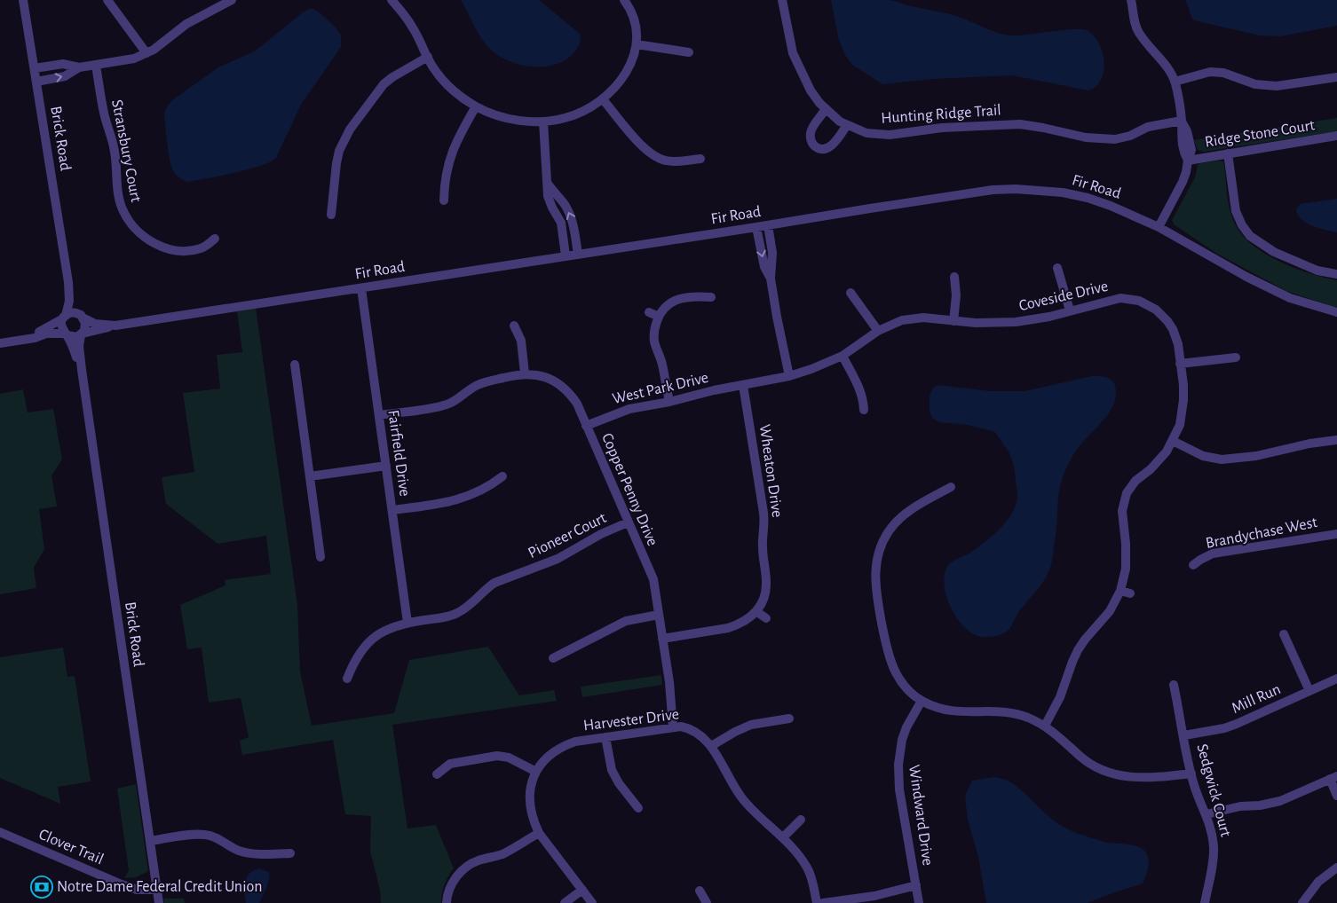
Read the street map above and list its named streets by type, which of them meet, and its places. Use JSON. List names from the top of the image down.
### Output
{
  "streets": {
    "street": [
      "Hunting Ridge Trail",
      "Ridge Stone Court",
      "Brick Road",
      "Stransbury Court",
      "Fir Road",
      "Coveside Drive",
      "West Park Drive",
      "Fairfield Drive",
      "Wheaton Drive",
      "Copper Penny Drive",
      "Brandychase West",
      "Pioneer Court",
      "Mill Run",
      "Harvester Drive",
      "Sedgwick Court",
      "Windward Drive",
      "Clover Trail"
    ]
  },
  "crossings": [
    ["Brick Road", "Fir Road"],
    ["Brick Road", "Clover Trail"],
    ["Fir Road", "Fairfield Drive"],
    ["Coveside Drive", "West Park Drive"],
    ["Coveside Drive", "Wheaton Drive"],
    ["West Park Drive", "Wheaton Drive"],
    ["West Park Drive", "Copper Penny Drive"],
    ["Fairfield Drive", "Pioneer Court"],
    ["Copper Penny Drive", "Pioneer Court"],
    ["Copper Penny Drive", "Harvester Drive"],
    ["Mill Run", "Sedgwick Court"]
  ],
  "places": {
    "bank": ["Notre Dame Federal Credit Union"]
  }
}
